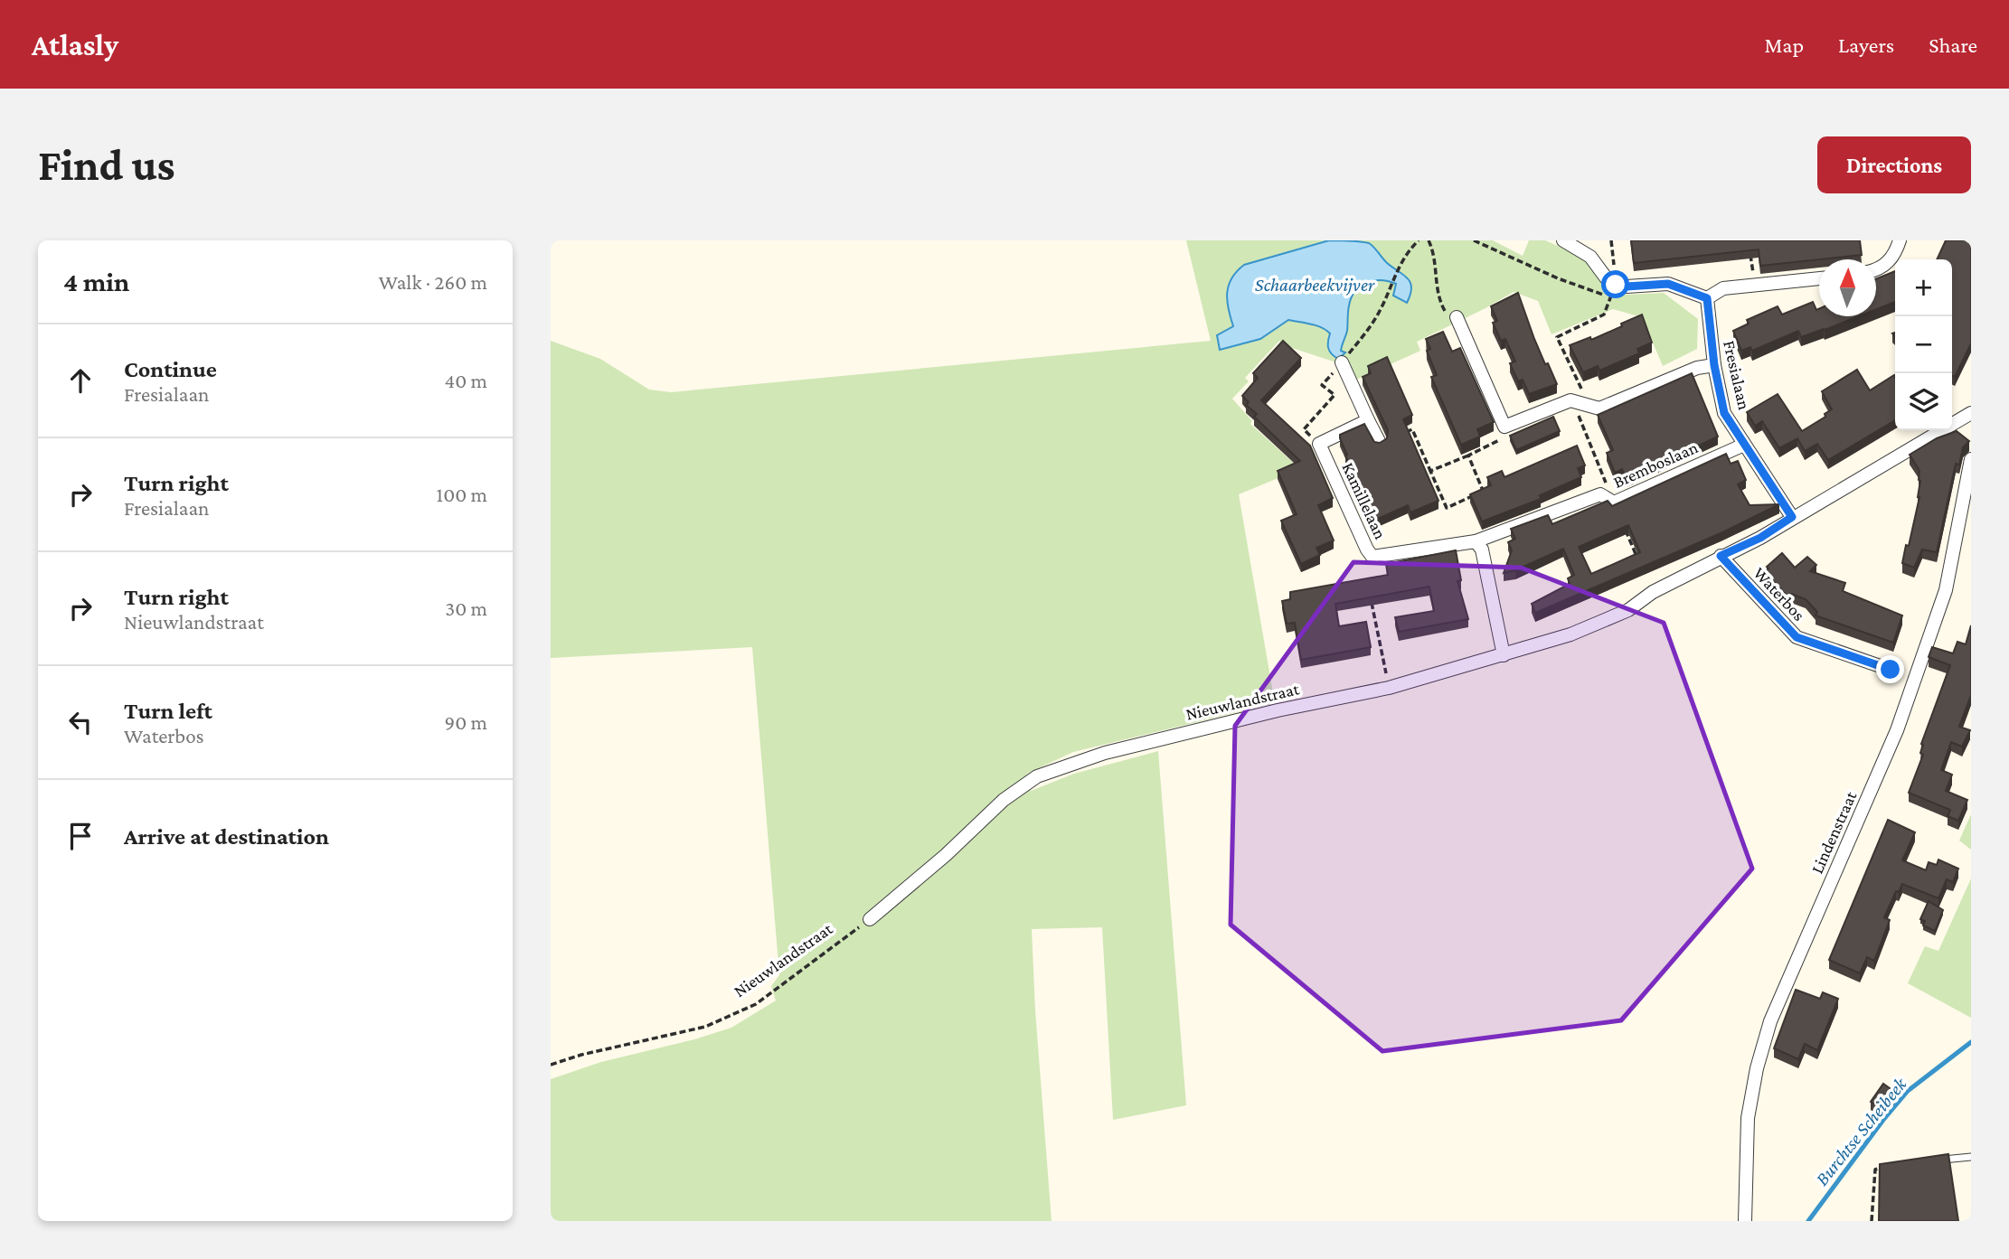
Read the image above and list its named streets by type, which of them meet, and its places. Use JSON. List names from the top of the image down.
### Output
{
  "streets": {
    "street": [
      "Fresialaan",
      "Bremboslaan",
      "Kamillelaan",
      "Waterbos",
      "Nieuwlandstraat",
      "Lindenstraat"
    ]
  },
  "crossings": [
    ["Fresialaan", "Bremboslaan"],
    ["Fresialaan", "Nieuwlandstraat"],
    ["Bremboslaan", "Kamillelaan"],
    ["Waterbos", "Nieuwlandstraat"]
  ],
  "water": ["Schaarbeekvijver", "Burchtse Scheibeek"],
  "north": "top",
  "page": {
    "header": "Atlasly",
    "nav": ["Map", "Layers", "Share"],
    "buttons": "Directions",
    "title": "Find us",
    "heading": ["4 min", "Walk · 260 m"],
    "map_buttons": ["+", "−"],
    "list": [
      ["Continue", "Fresialaan", "40 m"],
      ["Turn right", "Fresialaan", "100 m"],
      ["Turn right", "Nieuwlandstraat", "30 m"],
      ["Turn left", "Waterbos", "90 m"],
      "Arrive at destination"
    ]
  }
}
